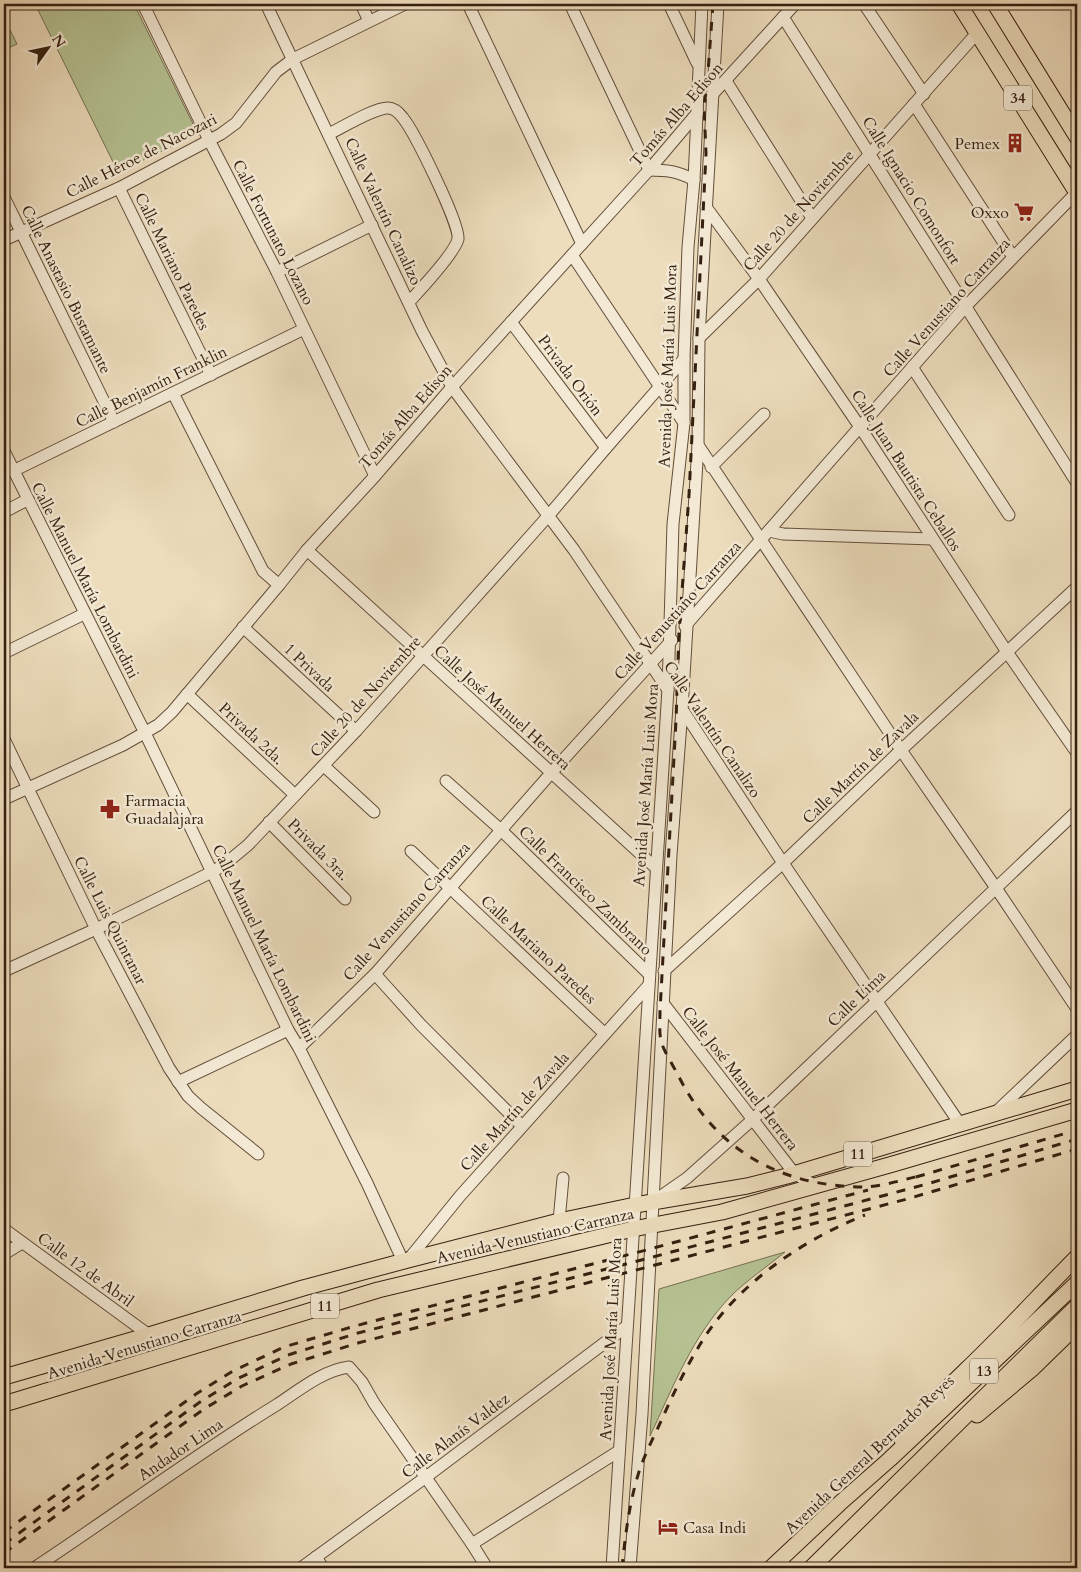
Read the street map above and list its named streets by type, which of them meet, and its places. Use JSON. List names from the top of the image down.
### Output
{
  "streets": {
    "main road": [
      "34",
      "11",
      "Avenida Venustiano Carranza",
      "13",
      "Avenida General Bernardo Reyes"
    ],
    "street": [
      "Tomás Alba Edison",
      "Calle Héroe de Nacozari",
      "Calle Ignacio Comonfort",
      "Calle 20 de Noviembre",
      "Calle Valentín Canalizo",
      "Calle Fortunato Lozano",
      "Calle Mariano Paredes",
      "Calle Anastasio Bustamante",
      "Calle Venustiano Carranza",
      "Avenida José María Luis Mora",
      "Privada Orión",
      "Calle Benjamín Franklin",
      "Calle Juan Bautista Ceballos",
      "Calle Manuel María Lombardini",
      "1 Privada",
      "Calle José Manuel Herrera",
      "Privada 2da.",
      "Calle Martín de Zavala",
      "Privada 3ra.",
      "Calle Francisco Zambrano",
      "Calle Luis Quintanar",
      "Calle Lima",
      "Calle 12 de Abril",
      "Calle Alanís Valdez",
      "Andador Lima"
    ]
  },
  "crossings": [
    ["34", "Calle 20 de Noviembre"],
    ["34", "Calle Venustiano Carranza"],
    ["Tomás Alba Edison", "Calle Ignacio Comonfort"],
    ["Tomás Alba Edison", "Calle Valentín Canalizo"],
    ["Tomás Alba Edison", "Calle Fortunato Lozano"],
    ["Tomás Alba Edison", "Avenida José María Luis Mora"],
    ["Tomás Alba Edison", "Privada Orión"],
    ["Tomás Alba Edison", "Calle Manuel María Lombardini"],
    ["Tomás Alba Edison", "1 Privada"],
    ["Tomás Alba Edison", "Calle José Manuel Herrera"],
    ["Tomás Alba Edison", "Privada 2da."],
    ["Tomás Alba Edison", "Calle Luis Quintanar"],
    ["Calle Héroe de Nacozari", "Calle Valentín Canalizo"],
    ["Calle Héroe de Nacozari", "Calle Fortunato Lozano"],
    ["Calle Héroe de Nacozari", "Calle Mariano Paredes"],
    ["Calle Héroe de Nacozari", "Calle Anastasio Bustamante"],
    ["Calle Ignacio Comonfort", "Calle 20 de Noviembre"],
    ["Calle Ignacio Comonfort", "Calle Venustiano Carranza"],
    ["Calle 20 de Noviembre", "Calle Valentín Canalizo"],
    ["Calle 20 de Noviembre", "Avenida José María Luis Mora"],
    ["Calle 20 de Noviembre", "Privada Orión"],
    ["Calle 20 de Noviembre", "Calle Juan Bautista Ceballos"],
    ["Calle 20 de Noviembre", "Calle Manuel María Lombardini"],
    ["Calle 20 de Noviembre", "1 Privada"],
    ["Calle 20 de Noviembre", "Calle José Manuel Herrera"],
    ["Calle 20 de Noviembre", "Privada 2da."],
    ["Calle 20 de Noviembre", "Privada 3ra."],
    ["Calle 20 de Noviembre", "Calle Luis Quintanar"],
    ["Calle Valentín Canalizo", "Calle Venustiano Carranza"],
    ["Calle Valentín Canalizo", "Avenida José María Luis Mora"],
    ["Calle Valentín Canalizo", "Calle Martín de Zavala"],
    ["Calle Valentín Canalizo", "Calle Lima"],
    ["Calle Valentín Canalizo", "Avenida Venustiano Carranza"],
    ["Calle Fortunato Lozano", "Calle Benjamín Franklin"],
    ["Calle Mariano Paredes", "Calle Venustiano Carranza"],
    ["Calle Mariano Paredes", "Calle Benjamín Franklin"],
    ["Calle Mariano Paredes", "Calle Martín de Zavala"],
    ["Calle Anastasio Bustamante", "Calle Benjamín Franklin"],
    ["Calle Venustiano Carranza", "Avenida José María Luis Mora"],
    ["Calle Venustiano Carranza", "Calle Juan Bautista Ceballos"],
    ["Calle Venustiano Carranza", "Calle Manuel María Lombardini"],
    ["Calle Venustiano Carranza", "Calle José Manuel Herrera"],
    ["Calle Venustiano Carranza", "Calle Francisco Zambrano"],
    ["Avenida José María Luis Mora", "Calle Juan Bautista Ceballos"],
    ["Avenida José María Luis Mora", "Calle José Manuel Herrera"],
    ["Avenida José María Luis Mora", "Calle Martín de Zavala"],
    ["Avenida José María Luis Mora", "Calle Francisco Zambrano"],
    ["Avenida José María Luis Mora", "Calle Lima"],
    ["Avenida José María Luis Mora", "Avenida Venustiano Carranza"],
    ["Avenida José María Luis Mora", "Calle Alanís Valdez"],
    ["Calle Benjamín Franklin", "Calle Manuel María Lombardini"],
    ["Calle Juan Bautista Ceballos", "Calle Martín de Zavala"],
    ["Calle Manuel María Lombardini", "Calle Martín de Zavala"],
    ["Calle Manuel María Lombardini", "Avenida Venustiano Carranza"],
    ["Calle José Manuel Herrera", "Calle Lima"],
    ["Calle José Manuel Herrera", "Avenida Venustiano Carranza"],
    ["Calle Martín de Zavala", "Avenida Venustiano Carranza"],
    ["Calle Lima", "Avenida Venustiano Carranza"],
    ["Avenida Venustiano Carranza", "Calle 12 de Abril"],
    ["Calle Alanís Valdez", "Andador Lima"]
  ],
  "places": {
    "building": ["Pemex"],
    "supermarket": ["Oxxo"],
    "pharmacy": ["Farmacia Guadalajara"],
    "hotel": ["Casa Indi"]
  },
  "north": "top right"
}
